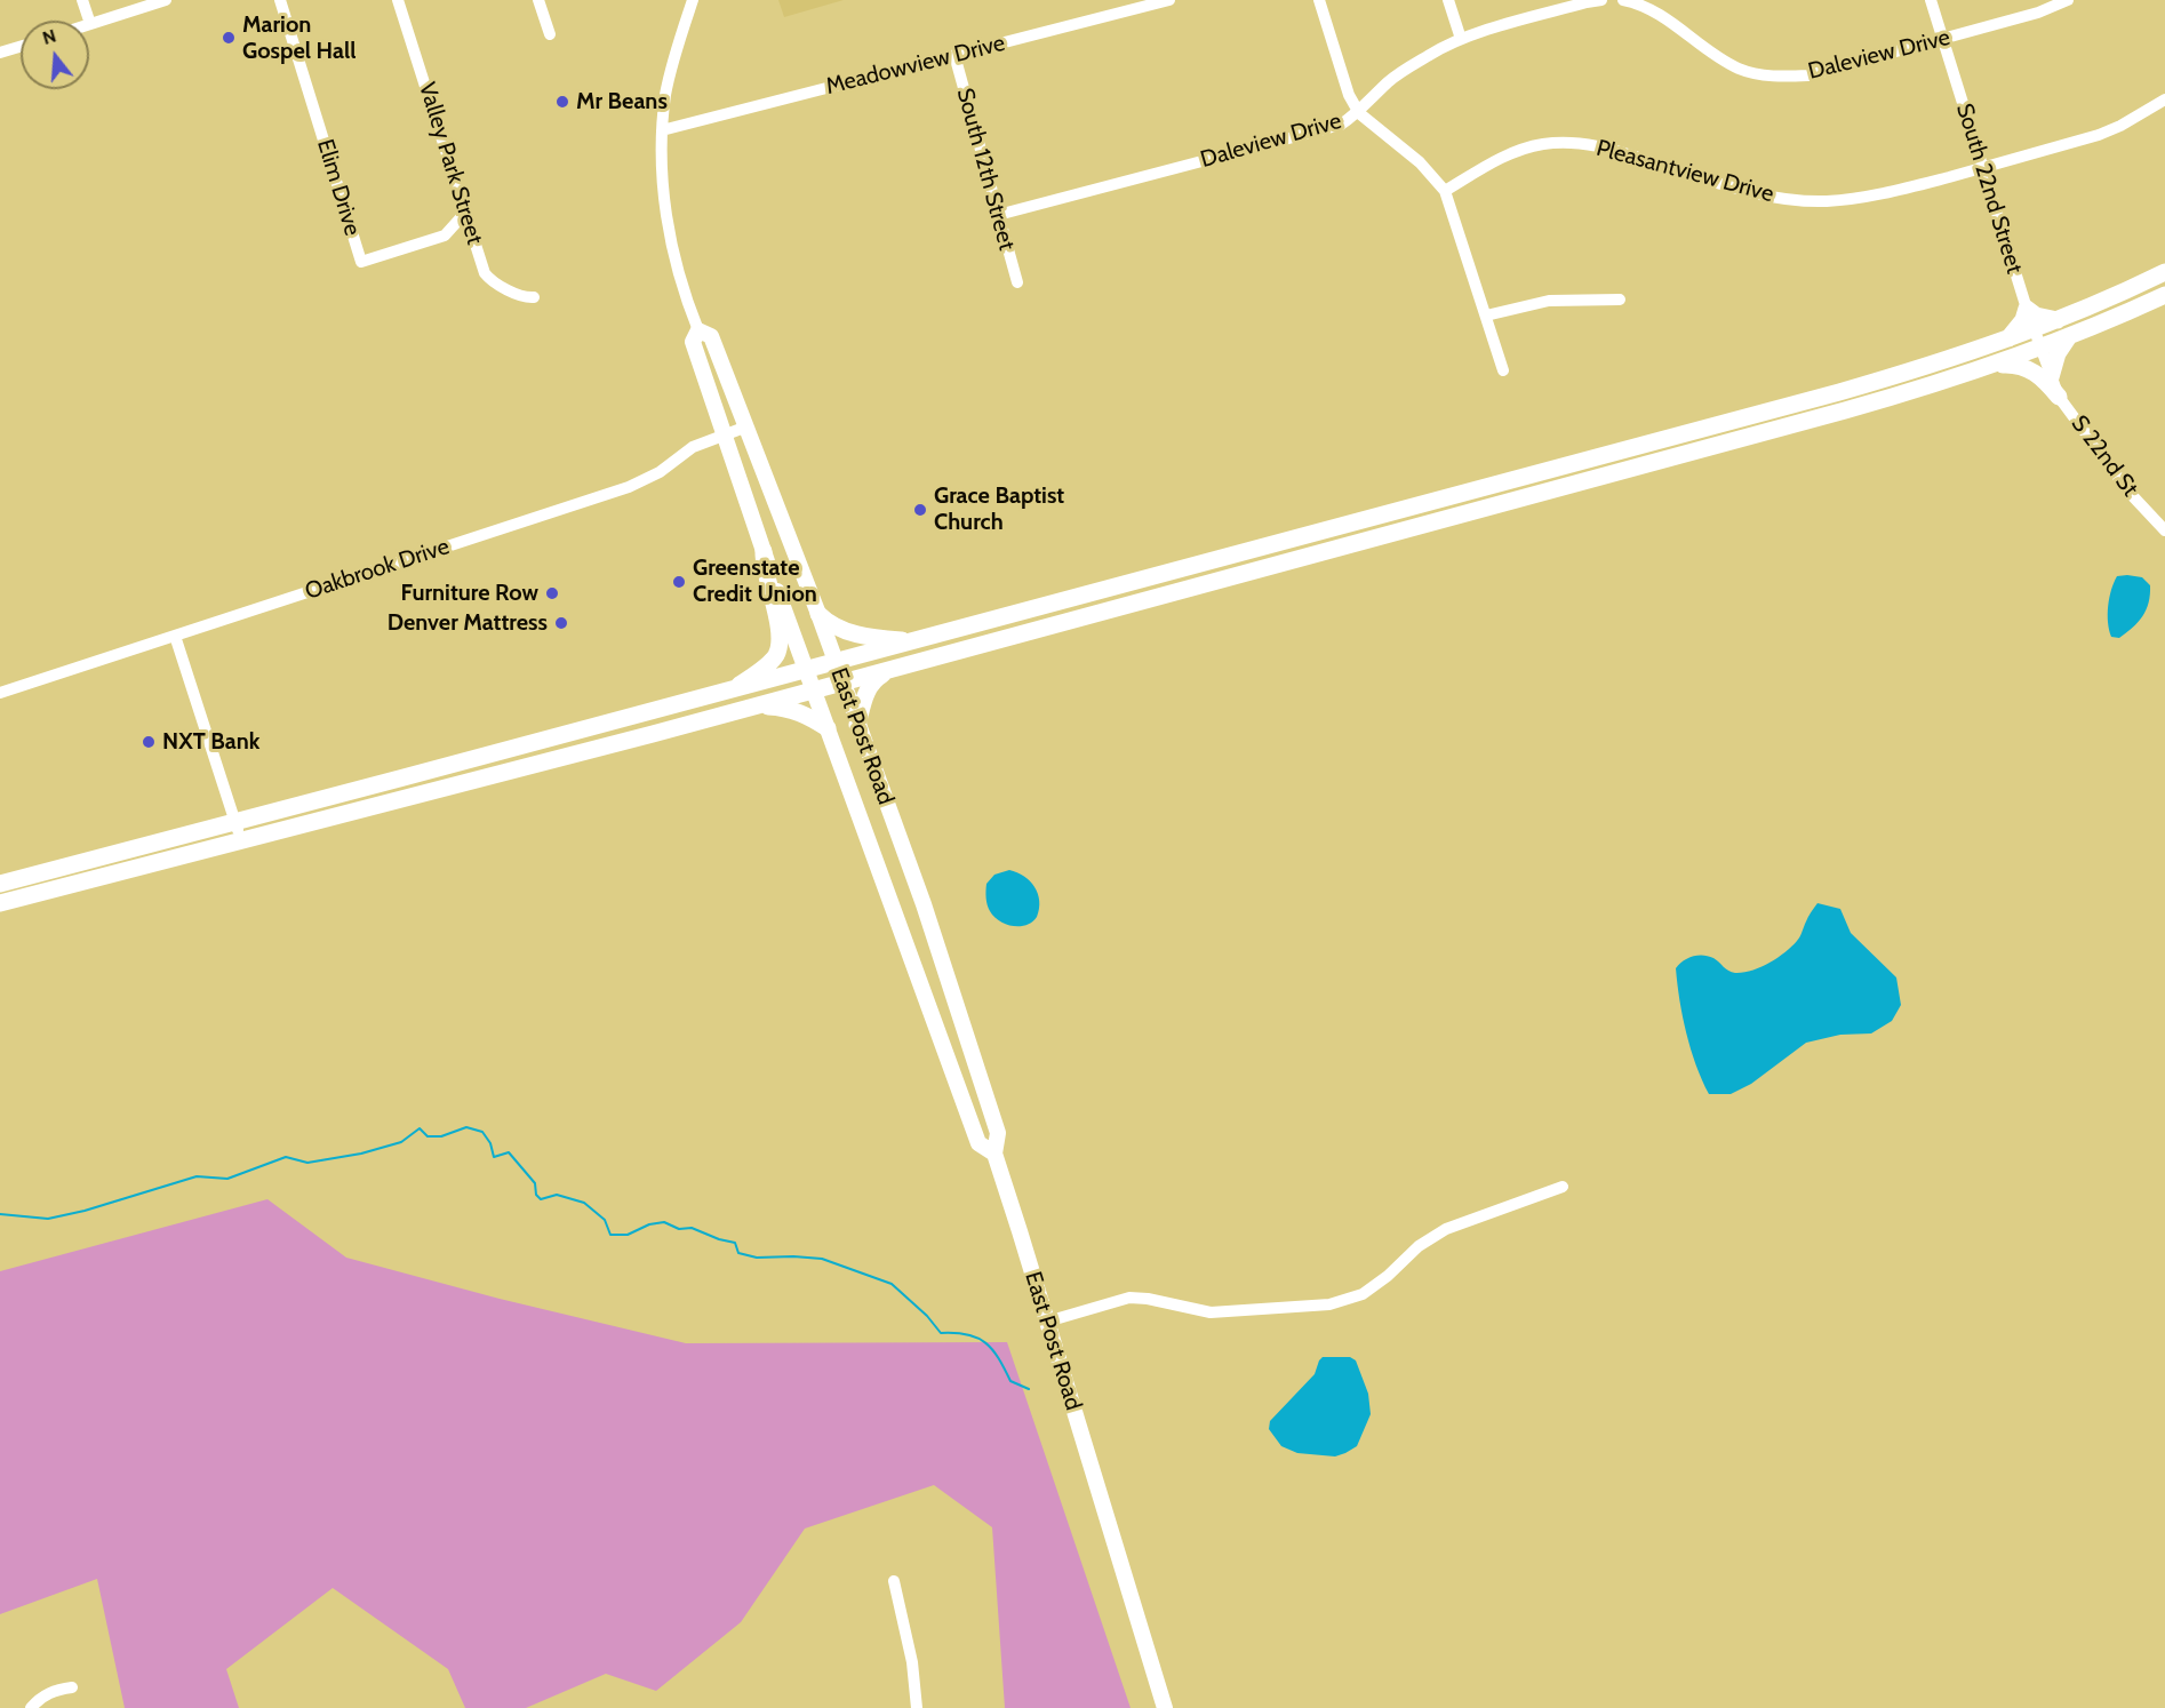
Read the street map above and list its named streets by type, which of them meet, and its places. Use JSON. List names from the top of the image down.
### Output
{
  "streets": {
    "main road": ["East Post Road"],
    "street": [
      "Daleview Drive",
      "Meadowview Drive",
      "Valley Park Street",
      "South 12th Street",
      "Pleasantview Drive",
      "Elim Drive",
      "South 22nd Street",
      "S 22nd St",
      "Oakbrook Drive"
    ]
  },
  "crossings": [
    ["Daleview Drive", "South 12th Street"],
    ["Daleview Drive", "South 22nd Street"],
    ["Meadowview Drive", "South 12th Street"],
    ["Meadowview Drive", "East Post Road"],
    ["Valley Park Street", "Elim Drive"],
    ["Pleasantview Drive", "South 22nd Street"],
    ["South 22nd Street", "S 22nd St"],
    ["Oakbrook Drive", "East Post Road"]
  ],
  "places": [
    "Marion Gospel Hall",
    "Mr Beans",
    "Grace Baptist Church",
    "Greenstate Credit Union",
    "Furniture Row",
    "Denver Mattress",
    "NXT Bank"
  ],
  "north": "top"
}
